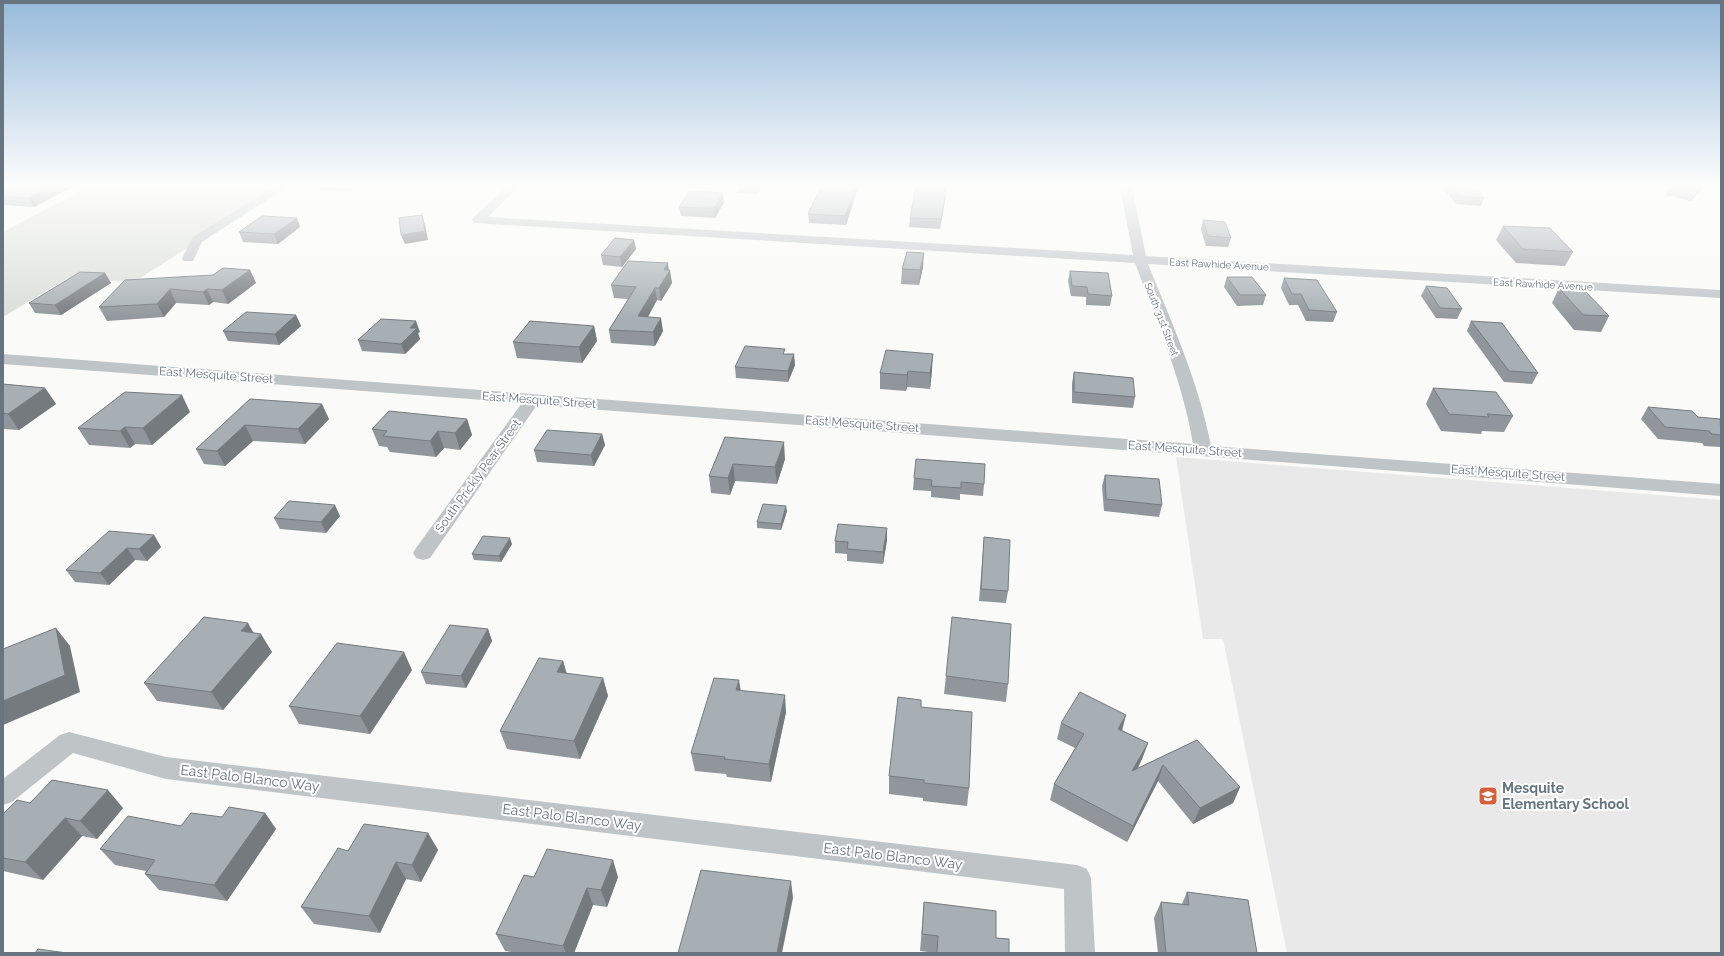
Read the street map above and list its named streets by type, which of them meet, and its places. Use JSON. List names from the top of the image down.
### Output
{
  "streets": {
    "street": [
      "East Rawhide Avenue",
      "South 31st Street",
      "East Mesquite Street",
      "South Prickly Pear Street",
      "East Palo Blanco Way"
    ]
  },
  "crossings": [
    ["East Rawhide Avenue", "South 31st Street"],
    ["South 31st Street", "East Mesquite Street"],
    ["East Mesquite Street", "South Prickly Pear Street"]
  ],
  "places": {
    "school or university": ["Mesquite Elementary School"]
  }
}
